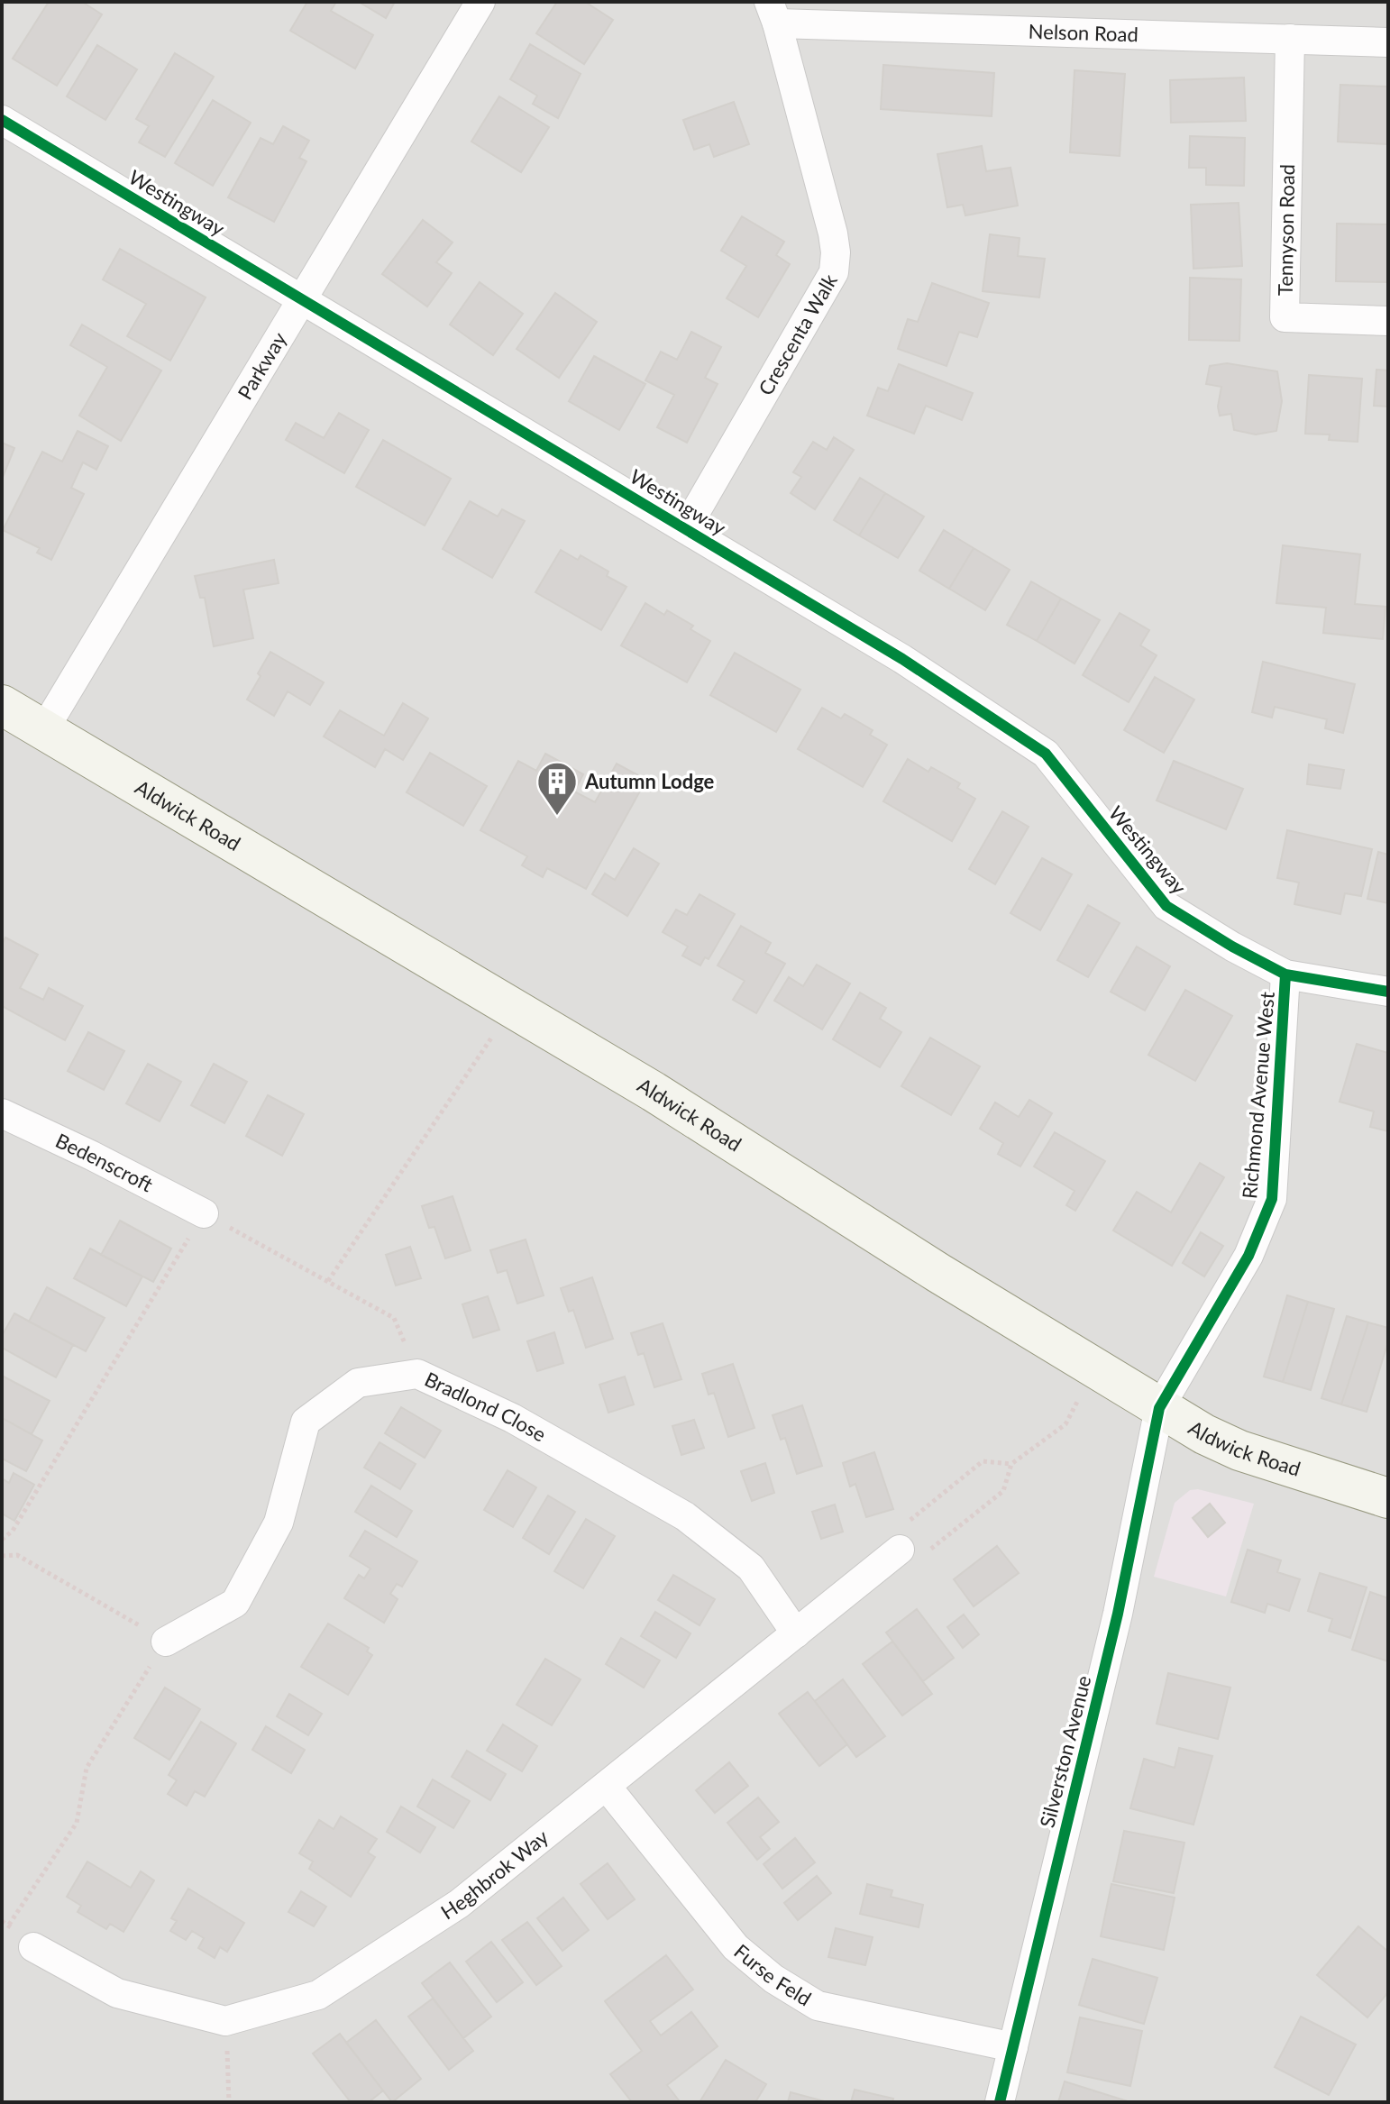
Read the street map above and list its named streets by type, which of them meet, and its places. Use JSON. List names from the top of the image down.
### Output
{
  "streets": {
    "main road": ["Aldwick Road"],
    "street": [
      "Nelson Road",
      "Westingway",
      "Tennyson Road",
      "Crescenta Walk",
      "Parkway",
      "Richmond Avenue West",
      "Bedenscroft",
      "Bradlond Close",
      "Silverston Avenue",
      "Heghbrok Way",
      "Furse Feld"
    ]
  },
  "crossings": [
    ["Nelson Road", "Tennyson Road"],
    ["Nelson Road", "Crescenta Walk"],
    ["Westingway", "Crescenta Walk"],
    ["Westingway", "Parkway"],
    ["Westingway", "Richmond Avenue West"],
    ["Parkway", "Aldwick Road"],
    ["Aldwick Road", "Richmond Avenue West"],
    ["Aldwick Road", "Silverston Avenue"],
    ["Richmond Avenue West", "Silverston Avenue"],
    ["Bradlond Close", "Heghbrok Way"],
    ["Silverston Avenue", "Furse Feld"],
    ["Heghbrok Way", "Furse Feld"]
  ],
  "places": {
    "building": ["Autumn Lodge"]
  }
}
